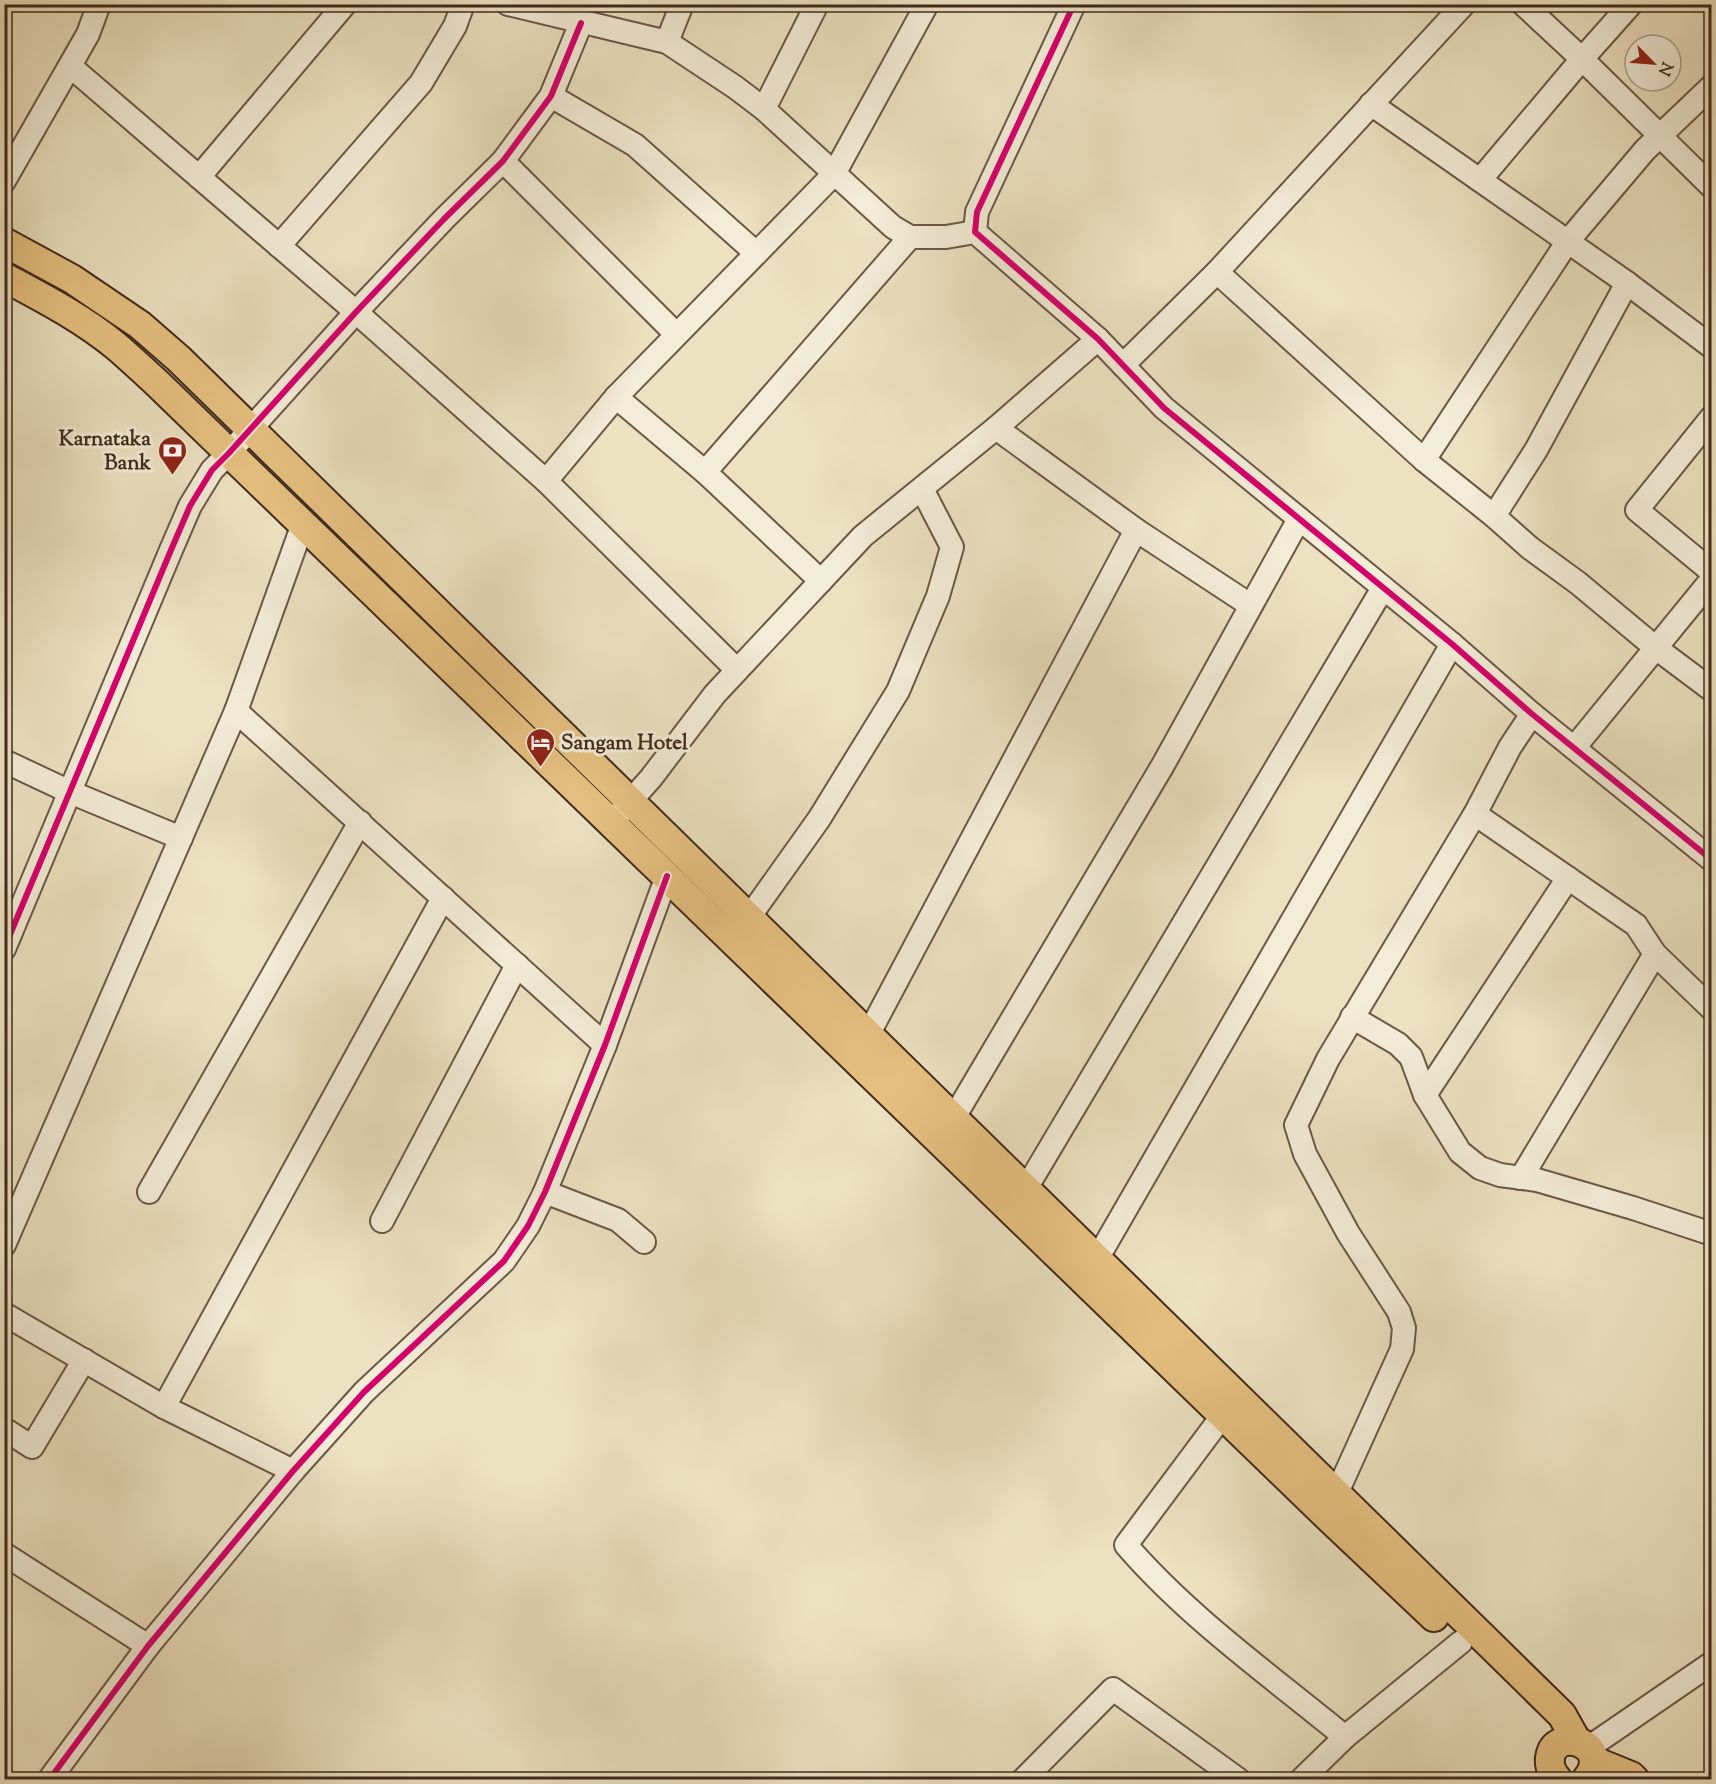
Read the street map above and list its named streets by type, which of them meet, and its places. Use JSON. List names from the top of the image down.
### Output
{
  "places": {
    "bank": ["Karnataka Bank"],
    "hotel": ["Sangam Hotel"]
  },
  "north": "bottom right"
}
